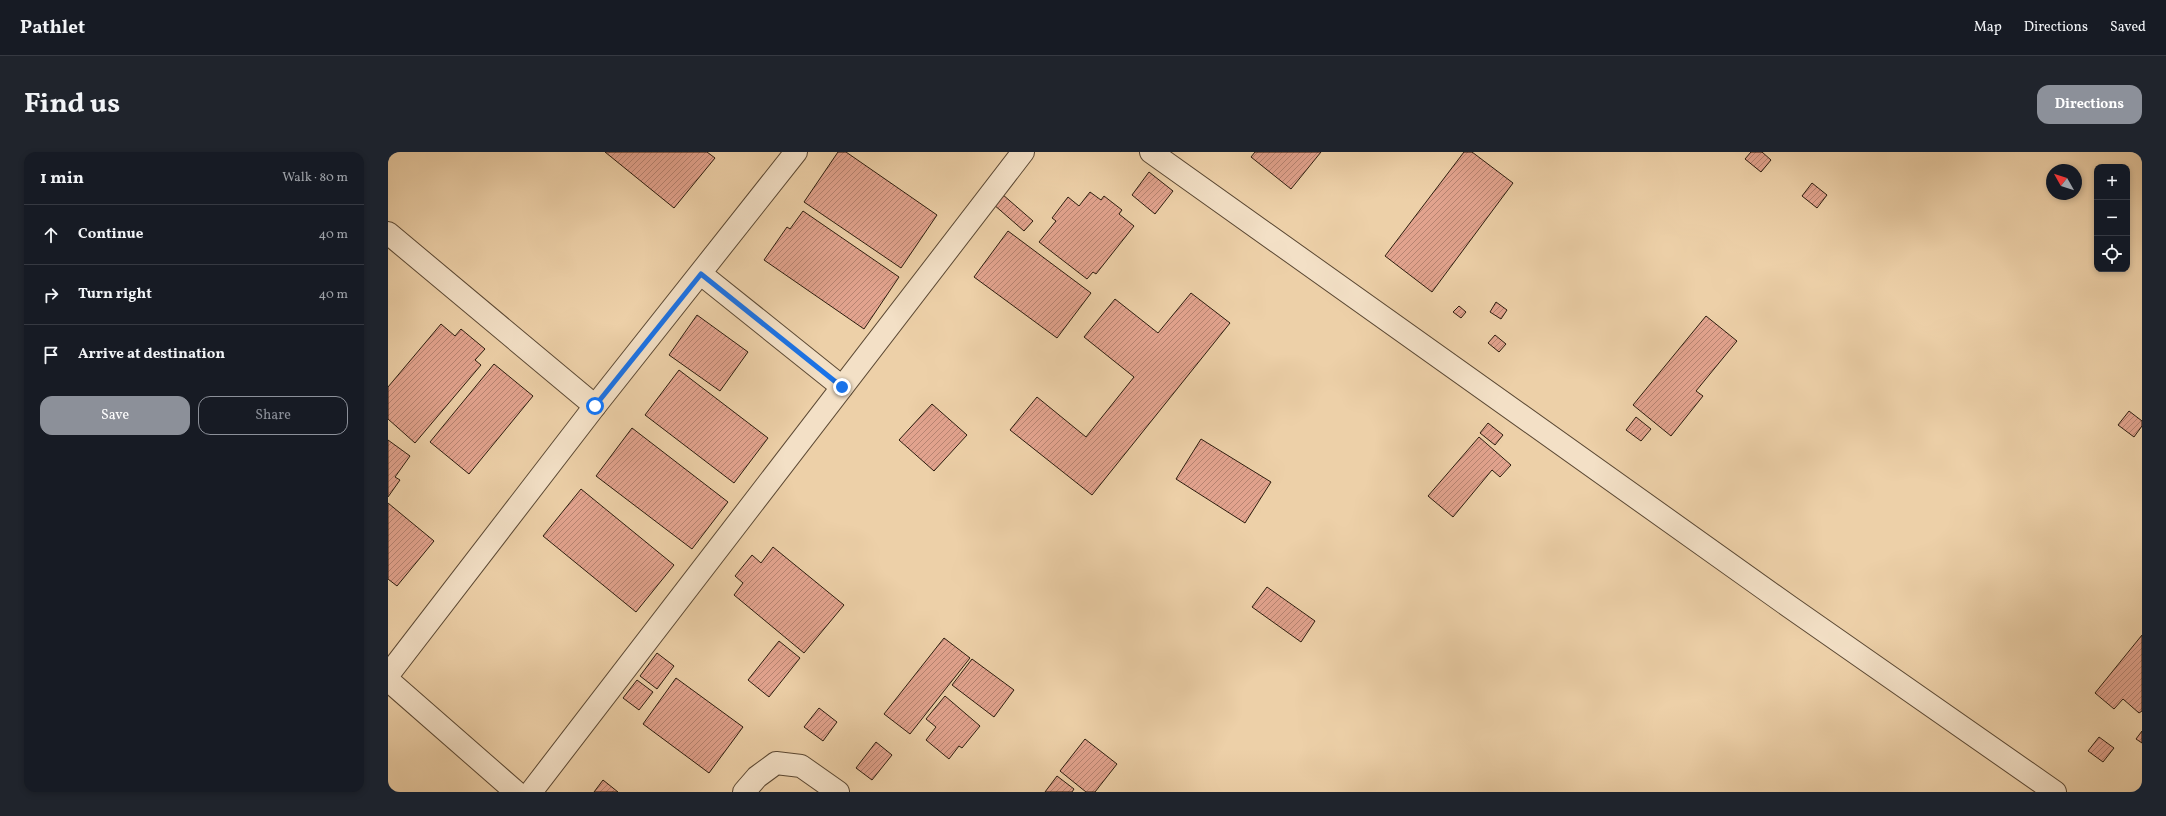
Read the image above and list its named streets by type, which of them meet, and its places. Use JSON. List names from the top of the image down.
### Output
{
  "north": "top left",
  "page": {
    "header": "Pathlet",
    "nav": ["Map", "Directions", "Saved"],
    "title": "Find us",
    "buttons": [
      "Directions",
      ["Save", "Share"]
    ],
    "heading": ["1 min", "Walk · 80 m"],
    "map_buttons": ["+", "−"],
    "list": [
      ["Continue", "40 m"],
      ["Turn right", "40 m"],
      "Arrive at destination"
    ]
  }
}
